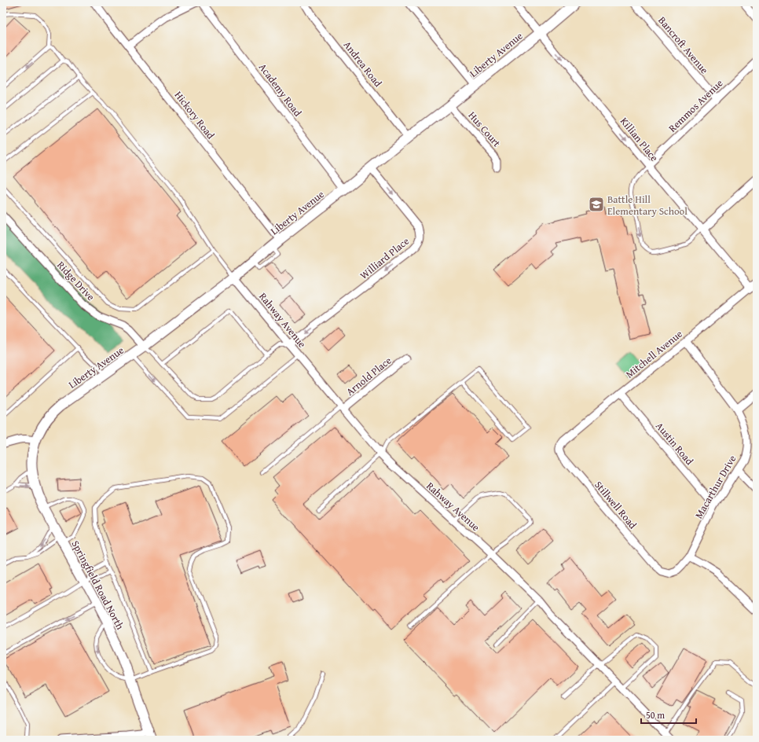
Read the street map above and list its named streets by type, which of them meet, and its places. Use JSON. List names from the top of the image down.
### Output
{
  "streets": {
    "street": [
      "Bancroft Avenue",
      "Liberty Avenue",
      "Andrea Road",
      "Academy Road",
      "Remmos Avenue",
      "Hickory Road",
      "Hus Court",
      "Killian Place",
      "Williard Place",
      "Ridge Drive",
      "Rahway Avenue",
      "Mitchell Avenue",
      "Arnold Place",
      "Austin Road",
      "Macarthur Drive",
      "Stillwell Road",
      "Springfield Road North"
    ]
  },
  "crossings": [
    ["Bancroft Avenue", "Remmos Avenue"],
    ["Liberty Avenue", "Andrea Road"],
    ["Liberty Avenue", "Academy Road"],
    ["Liberty Avenue", "Hickory Road"],
    ["Liberty Avenue", "Hus Court"],
    ["Liberty Avenue", "Killian Place"],
    ["Liberty Avenue", "Williard Place"],
    ["Liberty Avenue", "Ridge Drive"],
    ["Liberty Avenue", "Rahway Avenue"],
    ["Liberty Avenue", "Springfield Road North"],
    ["Remmos Avenue", "Killian Place"],
    ["Killian Place", "Mitchell Avenue"],
    ["Williard Place", "Rahway Avenue"],
    ["Rahway Avenue", "Arnold Place"],
    ["Mitchell Avenue", "Austin Road"],
    ["Mitchell Avenue", "Macarthur Drive"],
    ["Mitchell Avenue", "Stillwell Road"],
    ["Austin Road", "Macarthur Drive"],
    ["Macarthur Drive", "Stillwell Road"]
  ],
  "one_way": ["Killian Place"],
  "places": {
    "school or university": ["Battle Hill Elementary School"]
  },
  "scale_bar": "50 m"
}
